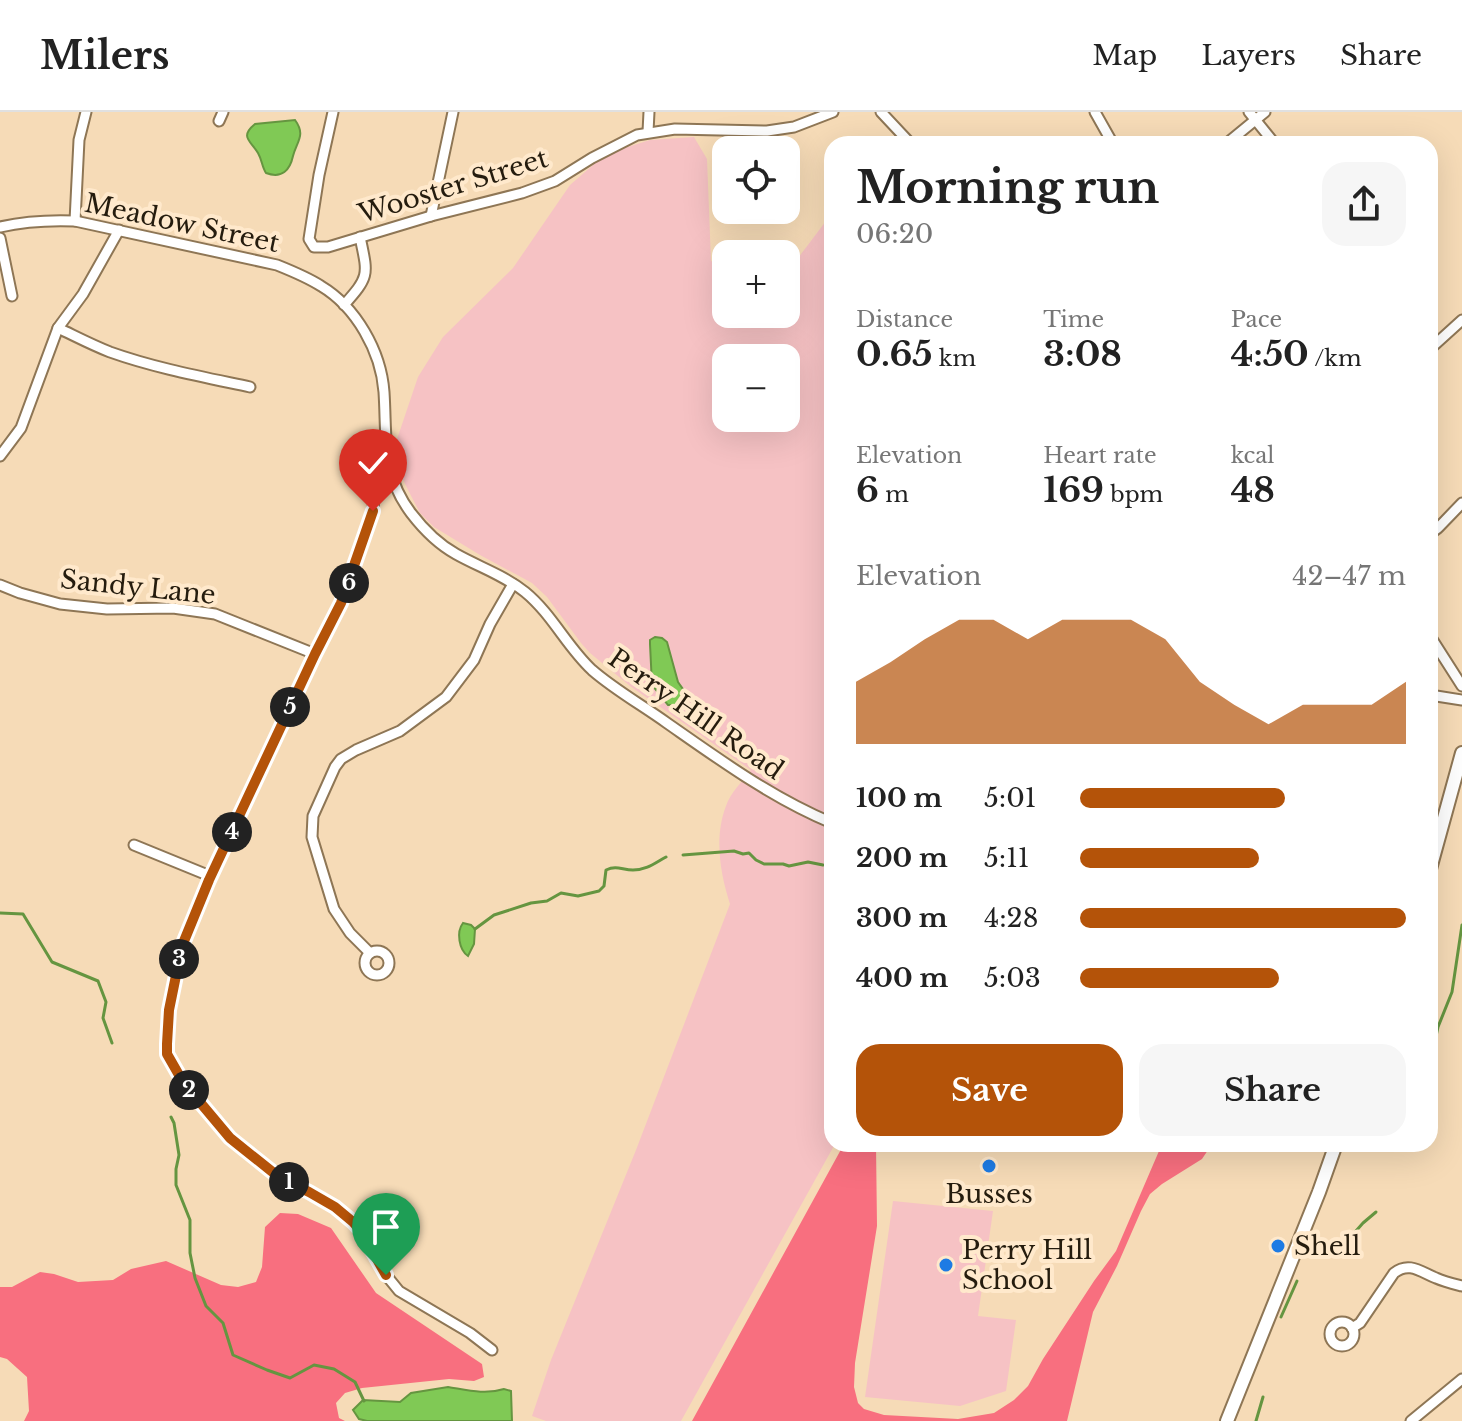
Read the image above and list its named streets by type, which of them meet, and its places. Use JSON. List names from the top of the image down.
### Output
{
  "streets": {
    "street": [
      "Wooster Street",
      "Meadow Street",
      "Sandy Lane",
      "Perry Hill Road"
    ]
  },
  "crossings": [
    ["Meadow Street", "Perry Hill Road"]
  ],
  "places": ["Busses", "Shell", "Perry Hill School"],
  "page": {
    "header": "Milers",
    "nav": ["Map", "Layers", "Share"],
    "map_buttons": ["+", "−"],
    "heading": ["Morning run", "06:20"],
    "stats": [
      ["Distance", "0.65 km"],
      ["Time", "3:08"],
      ["Pace", "4:50 /km"],
      ["Elevation", "6 m"],
      ["Heart rate", "169 bpm"],
      ["kcal", "48"]
    ],
    "chart": ["Elevation", "42–47 m"],
    "pins": [
      "6",
      "5",
      "4",
      "3",
      "2",
      "1"
    ],
    "list": [
      {
        "name": "100 m",
        "note": "5:01"
      },
      {
        "name": "200 m",
        "note": "5:11"
      },
      {
        "name": "300 m",
        "note": "4:28"
      },
      {
        "name": "400 m",
        "note": "5:03"
      }
    ],
    "buttons": ["Save", "Share"]
  }
}
